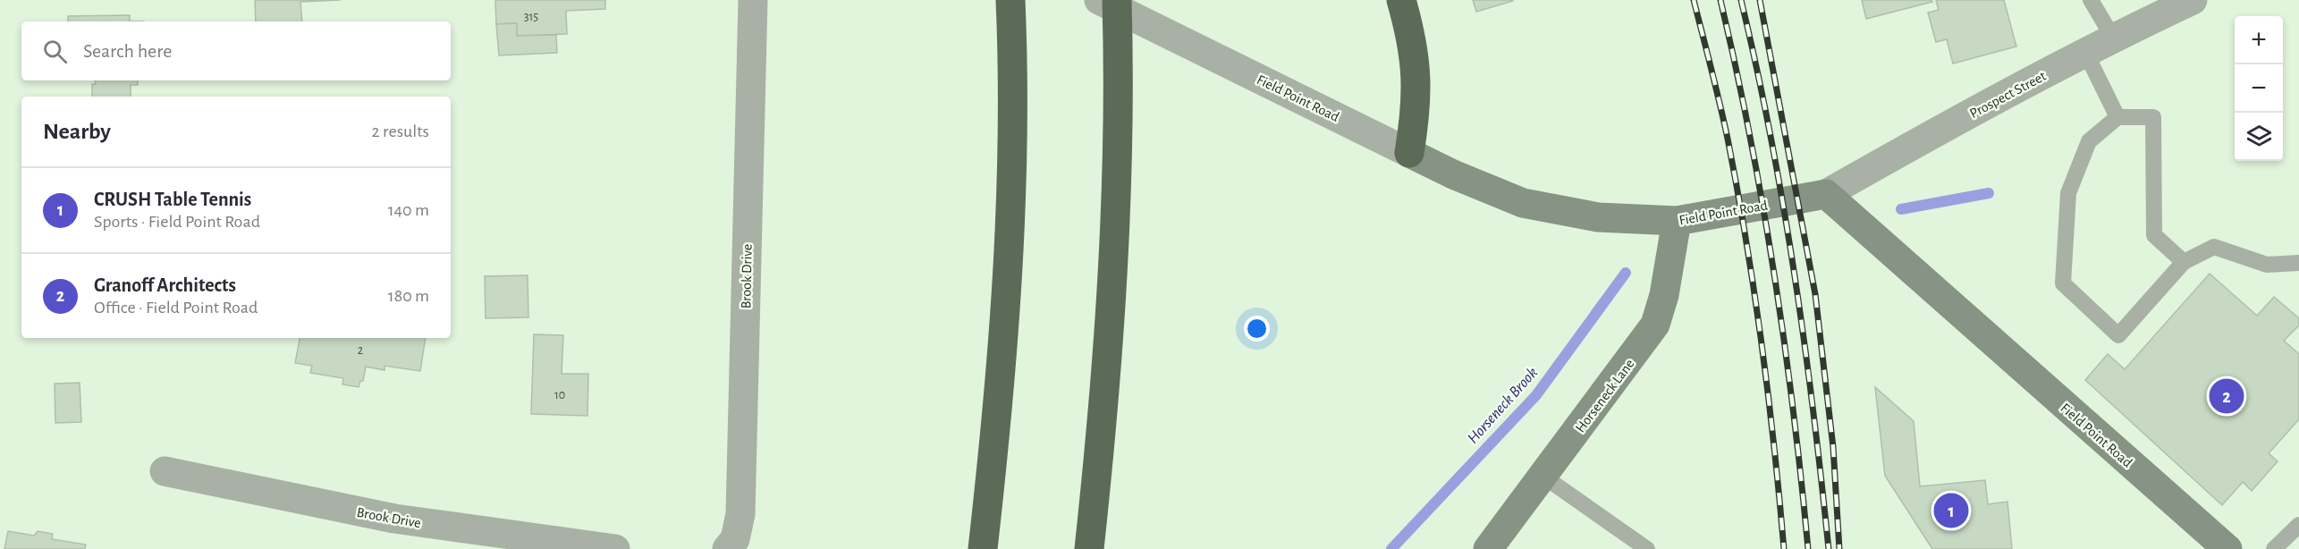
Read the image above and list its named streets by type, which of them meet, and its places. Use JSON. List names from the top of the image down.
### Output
{
  "streets": {
    "main road": ["Field Point Road", "Horseneck Lane"],
    "street": ["Prospect Street", "Brook Drive"]
  },
  "crossings": [
    ["Prospect Street", "Field Point Road"],
    ["Field Point Road", "Horseneck Lane"]
  ],
  "water": ["Horseneck Brook"],
  "house_numbers": ["315", "2", "10"],
  "page": {
    "map_buttons": ["+", "−"],
    "search": "Search here",
    "heading": ["Nearby", "2 results"],
    "list": [
      {
        "mark": "1",
        "name": "CRUSH Table Tennis",
        "note": "Sports · Field Point Road",
        "value": "140 m"
      },
      {
        "mark": "2",
        "name": "Granoff Architects",
        "note": "Office · Field Point Road",
        "value": "180 m"
      }
    ],
    "pins": ["2", "1"]
  }
}
